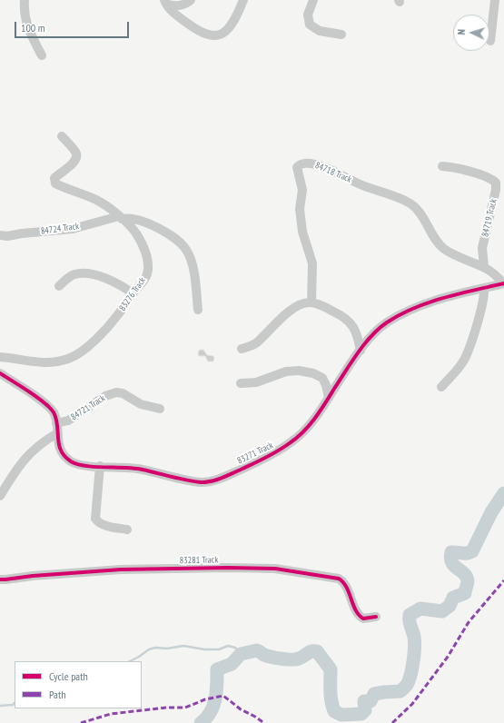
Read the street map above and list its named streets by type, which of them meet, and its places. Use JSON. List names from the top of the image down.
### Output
{
  "streets": {
    "street": [
      "84718 Track",
      "84719 Track",
      "84724 Track",
      "83276 Track",
      "84721 Track",
      "83271 Track",
      "83281 Track"
    ]
  },
  "crossings": [
    ["84718 Track", "84719 Track"],
    ["84718 Track", "83271 Track"],
    ["84724 Track", "83276 Track"],
    ["84721 Track", "83271 Track"]
  ],
  "legend": ["Cycle path", "Path"],
  "scale_bar": "100 m",
  "north": "left"
}
